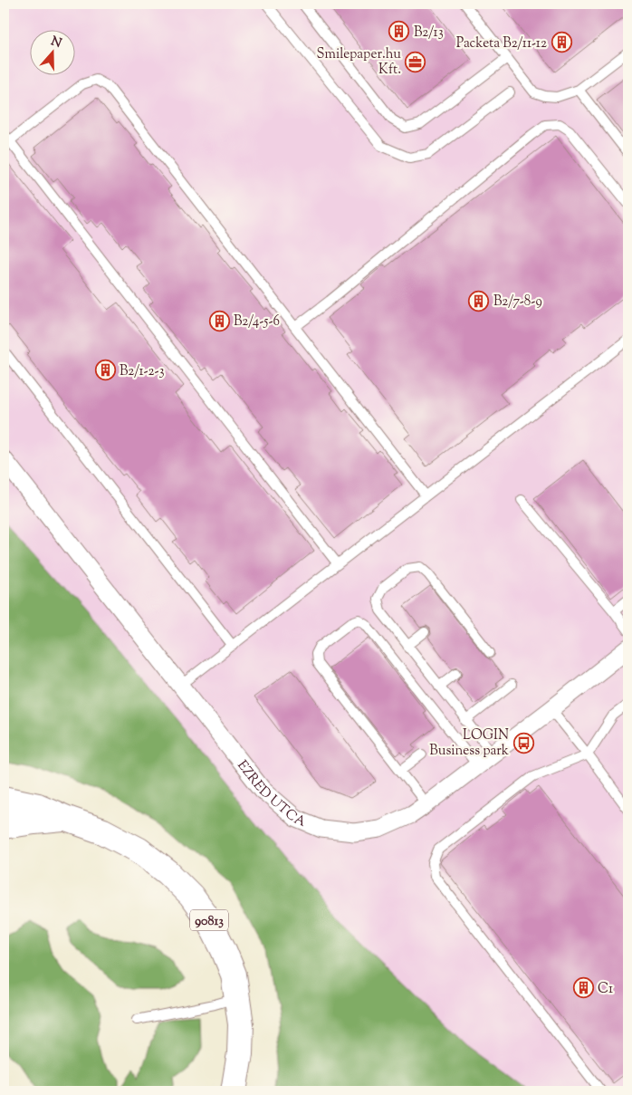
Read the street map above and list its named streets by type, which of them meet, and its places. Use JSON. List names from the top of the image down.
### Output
{
  "streets": {
    "highway": ["90813"],
    "street": ["EZRED UTCA"]
  },
  "places": {
    "building": [
      "B2/13",
      "Packeta B2/11-12",
      "B2/7-8-9",
      "B2/4-5-6",
      "B2/1-2-3",
      "C1"
    ],
    "office": ["Smilepaper.hu Kft."],
    "bus stop": ["LOGIN Business park"]
  },
  "north": "top"
}
